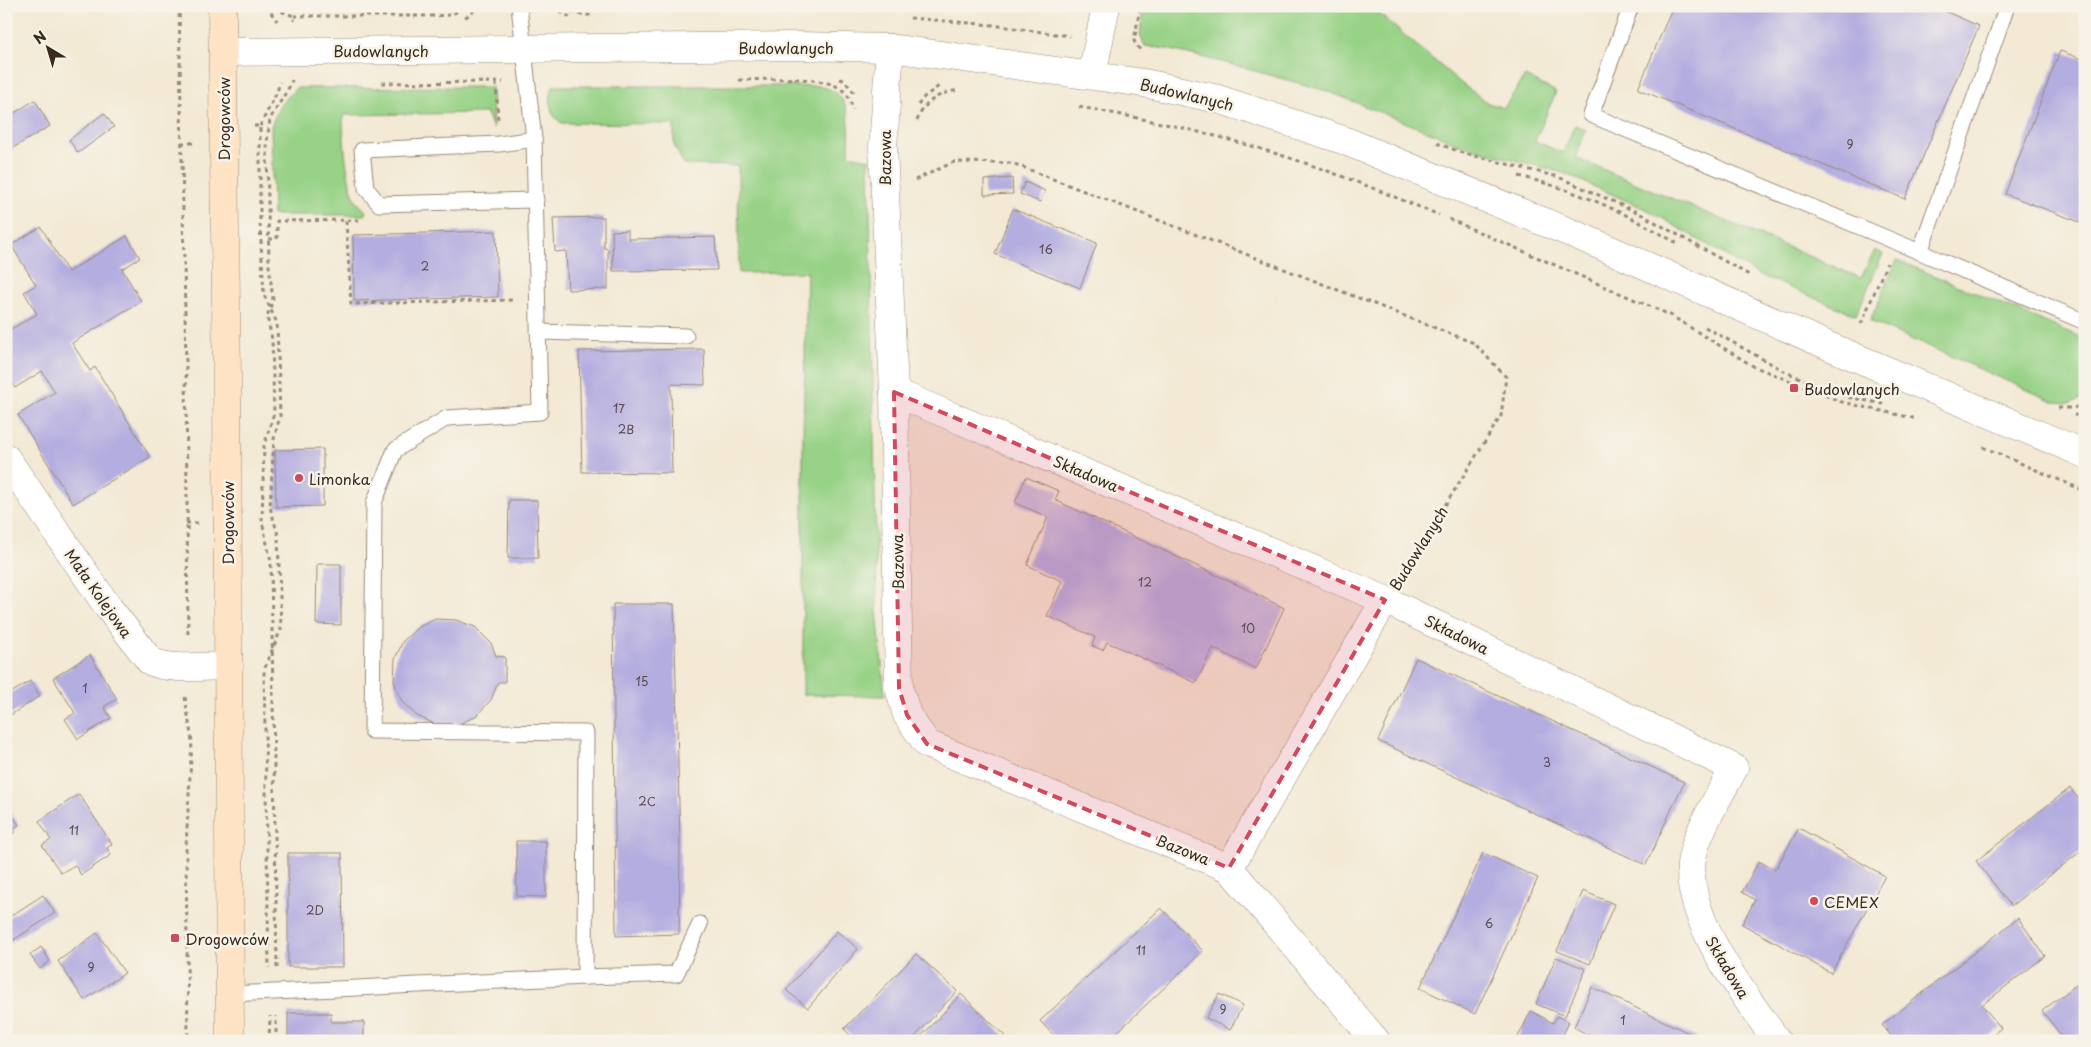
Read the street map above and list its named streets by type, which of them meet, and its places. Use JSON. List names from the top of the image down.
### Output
{
  "streets": {
    "main road": ["Drogowców"],
    "street": [
      "Budowlanych",
      "Bazowa",
      "Składowa",
      "Mała Kolejowa"
    ]
  },
  "crossings": [
    ["Budowlanych", "Drogowców"],
    ["Budowlanych", "Bazowa"],
    ["Budowlanych", "Składowa"],
    ["Drogowców", "Mała Kolejowa"],
    ["Bazowa", "Składowa"]
  ],
  "places": {
    "transit": ["Budowlanych", "Drogowców"],
    "other": ["Limonka", "СEMEX"]
  },
  "house_numbers": [
    "9",
    "16",
    "2",
    "17",
    "2B",
    "12",
    "10",
    "15",
    "1",
    "3",
    "2C",
    "11",
    "2D",
    "6",
    "11",
    "9",
    "9",
    "1"
  ],
  "north": "top left"
}
